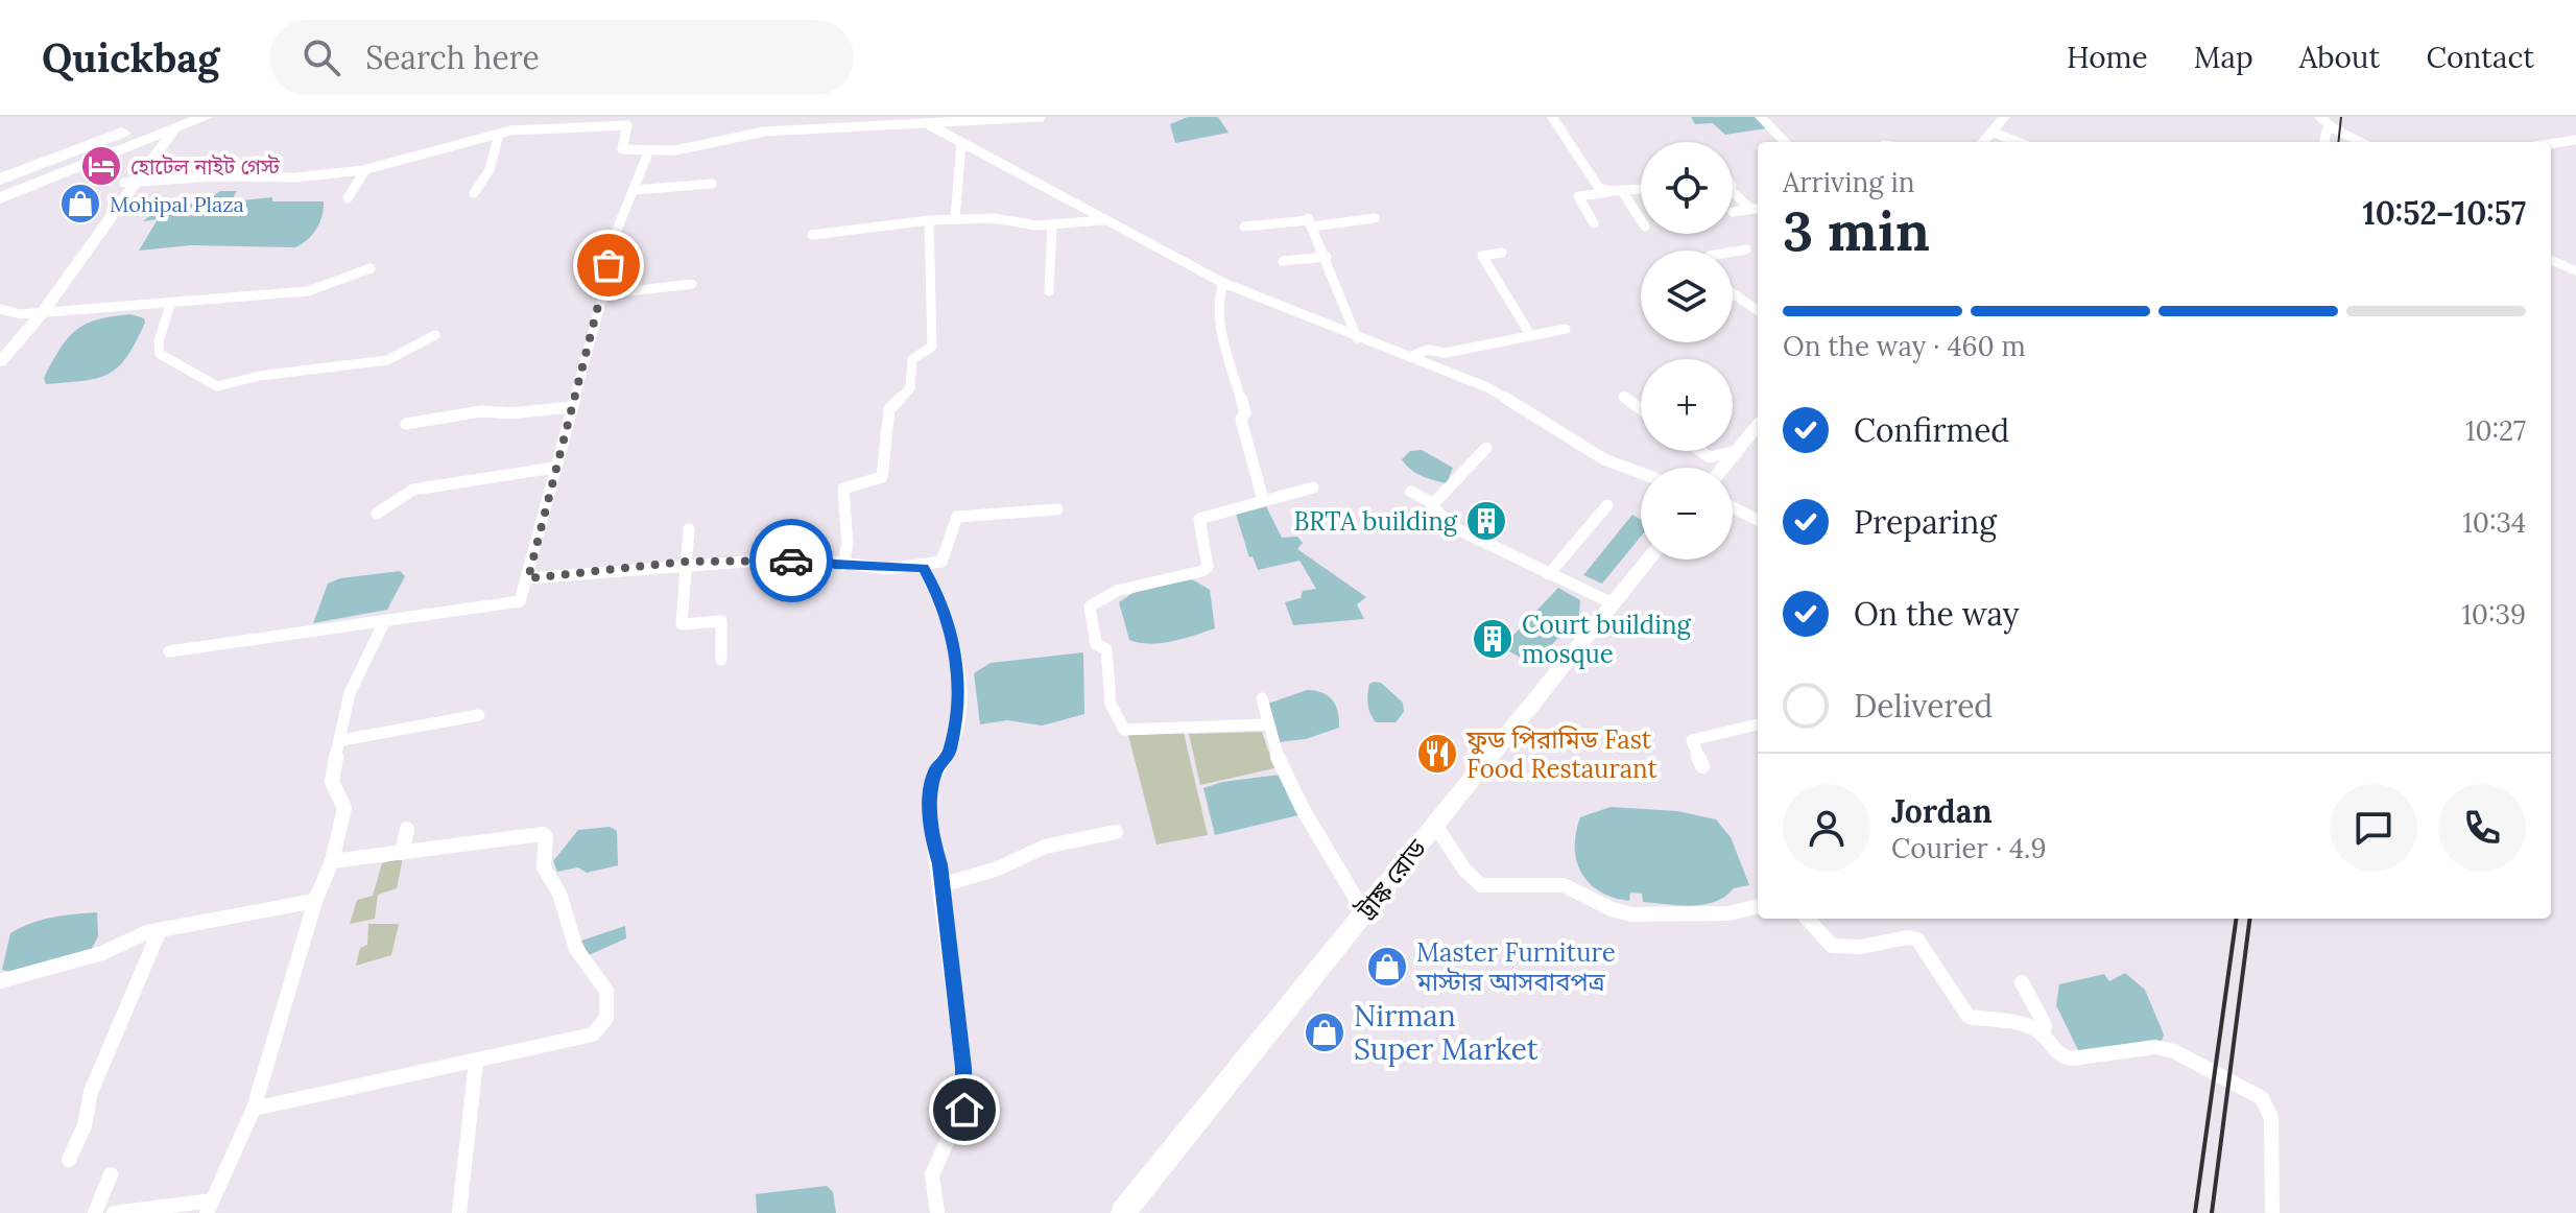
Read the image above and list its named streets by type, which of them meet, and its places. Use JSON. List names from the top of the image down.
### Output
{
  "streets": {
    "main road": ["ট্রাঙ্ক রোড"]
  },
  "places": {
    "hotel": ["হোটেল নাইট গেস্ট"],
    "shop": ["Mohipal Plaza", "Master Furniture মাস্টার আসবাবপত্র", "Nirman Super Market"],
    "building": ["BRTA building", "Court building mosque"],
    "restaurant": ["ফুড পিরামিড Fast Food Restaurant"]
  },
  "page": {
    "header": "Quickbag",
    "search": "Search here",
    "nav": [
      "Home",
      "Map",
      "About",
      "Contact"
    ],
    "map_buttons": ["+", "−"],
    "heading": ["3 min", "Arriving in", "10:52–10:57"],
    "panel": ["Jordan", "Courier · 4.9"],
    "bar": "On the way · 460 m",
    "list": [
      ["Confirmed", "10:27"],
      ["Preparing", "10:34"],
      ["On the way", "10:39"],
      "Delivered"
    ]
  }
}
